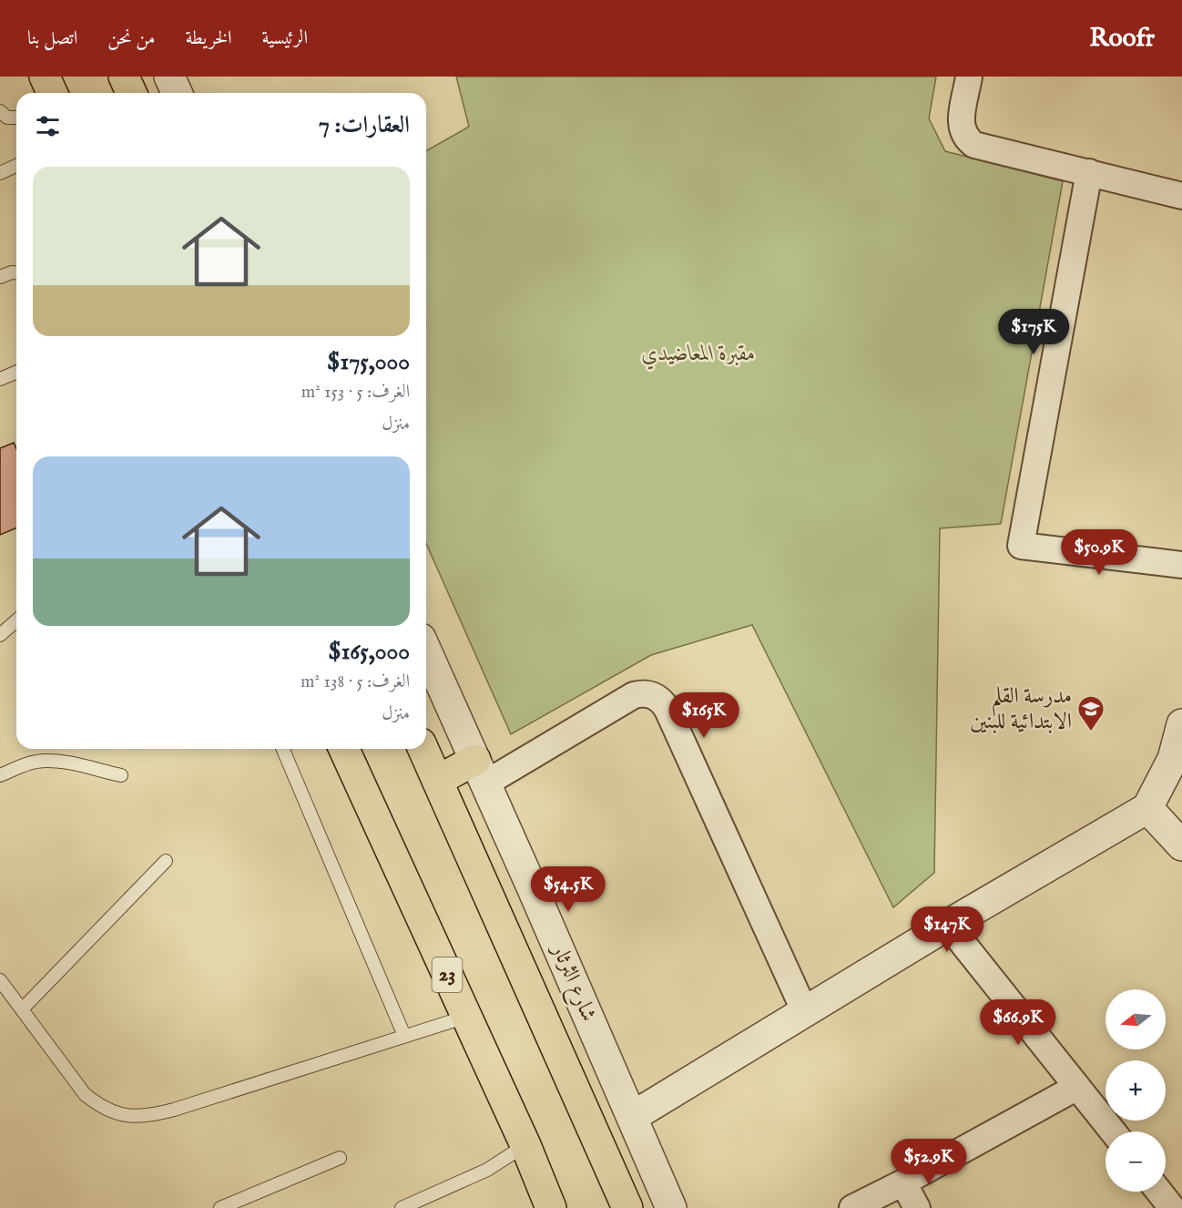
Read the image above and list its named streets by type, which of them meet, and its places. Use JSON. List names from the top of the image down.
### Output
{
  "streets": {
    "main road": ["23", "شارع الثرثار"]
  },
  "parks": ["مقبرة المعاضيدي"],
  "places": {
    "school or university": ["مدرسة القلم الابتدائية للبنين"]
  },
  "north": "left",
  "page": {
    "header": "Roofr",
    "nav": [
      "الرئيسية",
      "الخريطة",
      "من نحن",
      "اتصل بنا"
    ],
    "heading": "العقارات: 7",
    "list": [
      {
        "name": "$175,000",
        "note": "الغرف: 5 · 153 m² · منزل"
      },
      {
        "name": "$165,000",
        "note": "الغرف: 5 · 138 m² · منزل"
      }
    ],
    "price": [
      "$175K",
      "$50.9K",
      "$165K",
      "$54.5K",
      "$147K",
      "$66.9K",
      "$52.9K"
    ],
    "map_buttons": ["+", "−"]
  }
}
